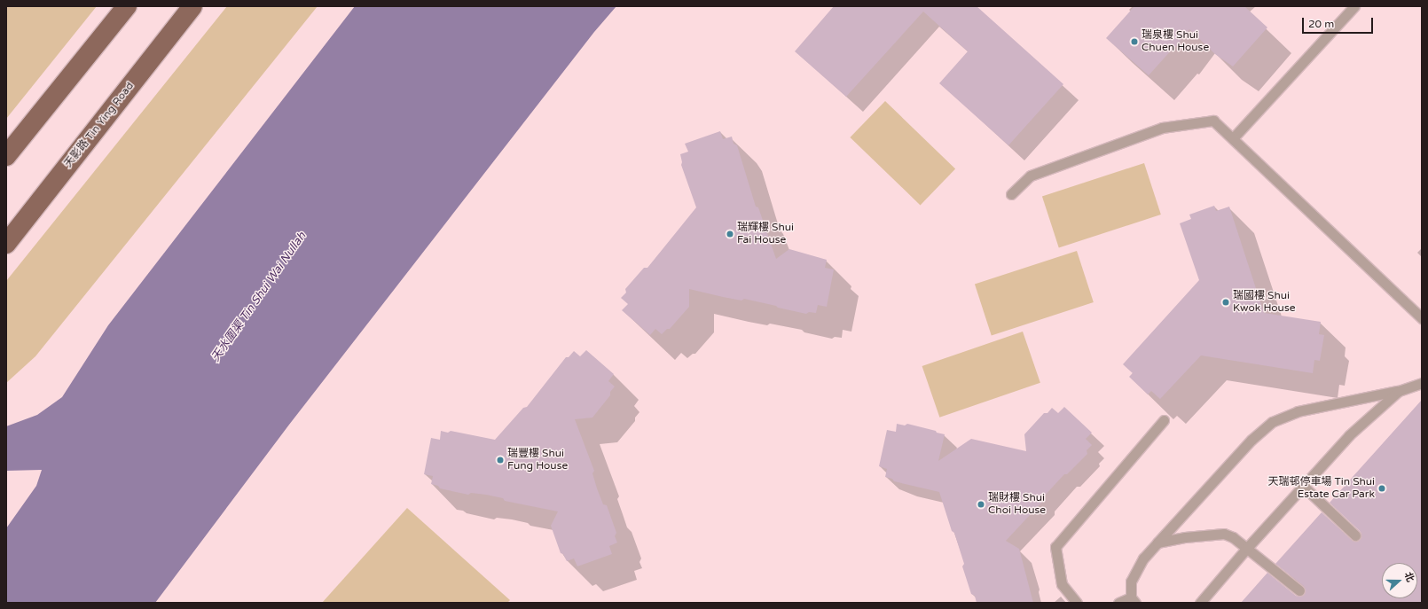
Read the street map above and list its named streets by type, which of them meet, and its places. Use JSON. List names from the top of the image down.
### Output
{
  "streets": {
    "main road": ["天影路 Tin Ying Road"]
  },
  "water": ["天水圍渠 Tin Shui Wai Nullah"],
  "places": [
    "瑞泉樓 Shui Chuen House",
    "瑞輝樓 Shui Fai House",
    "瑞國樓 Shui Kwok House",
    "瑞豐樓 Shui Fung House",
    "天瑞邨停車場 Tin Shui Estate Car Park",
    "瑞財樓 Shui Choi House"
  ],
  "scale_bar": "20 m",
  "north": "right"
}
